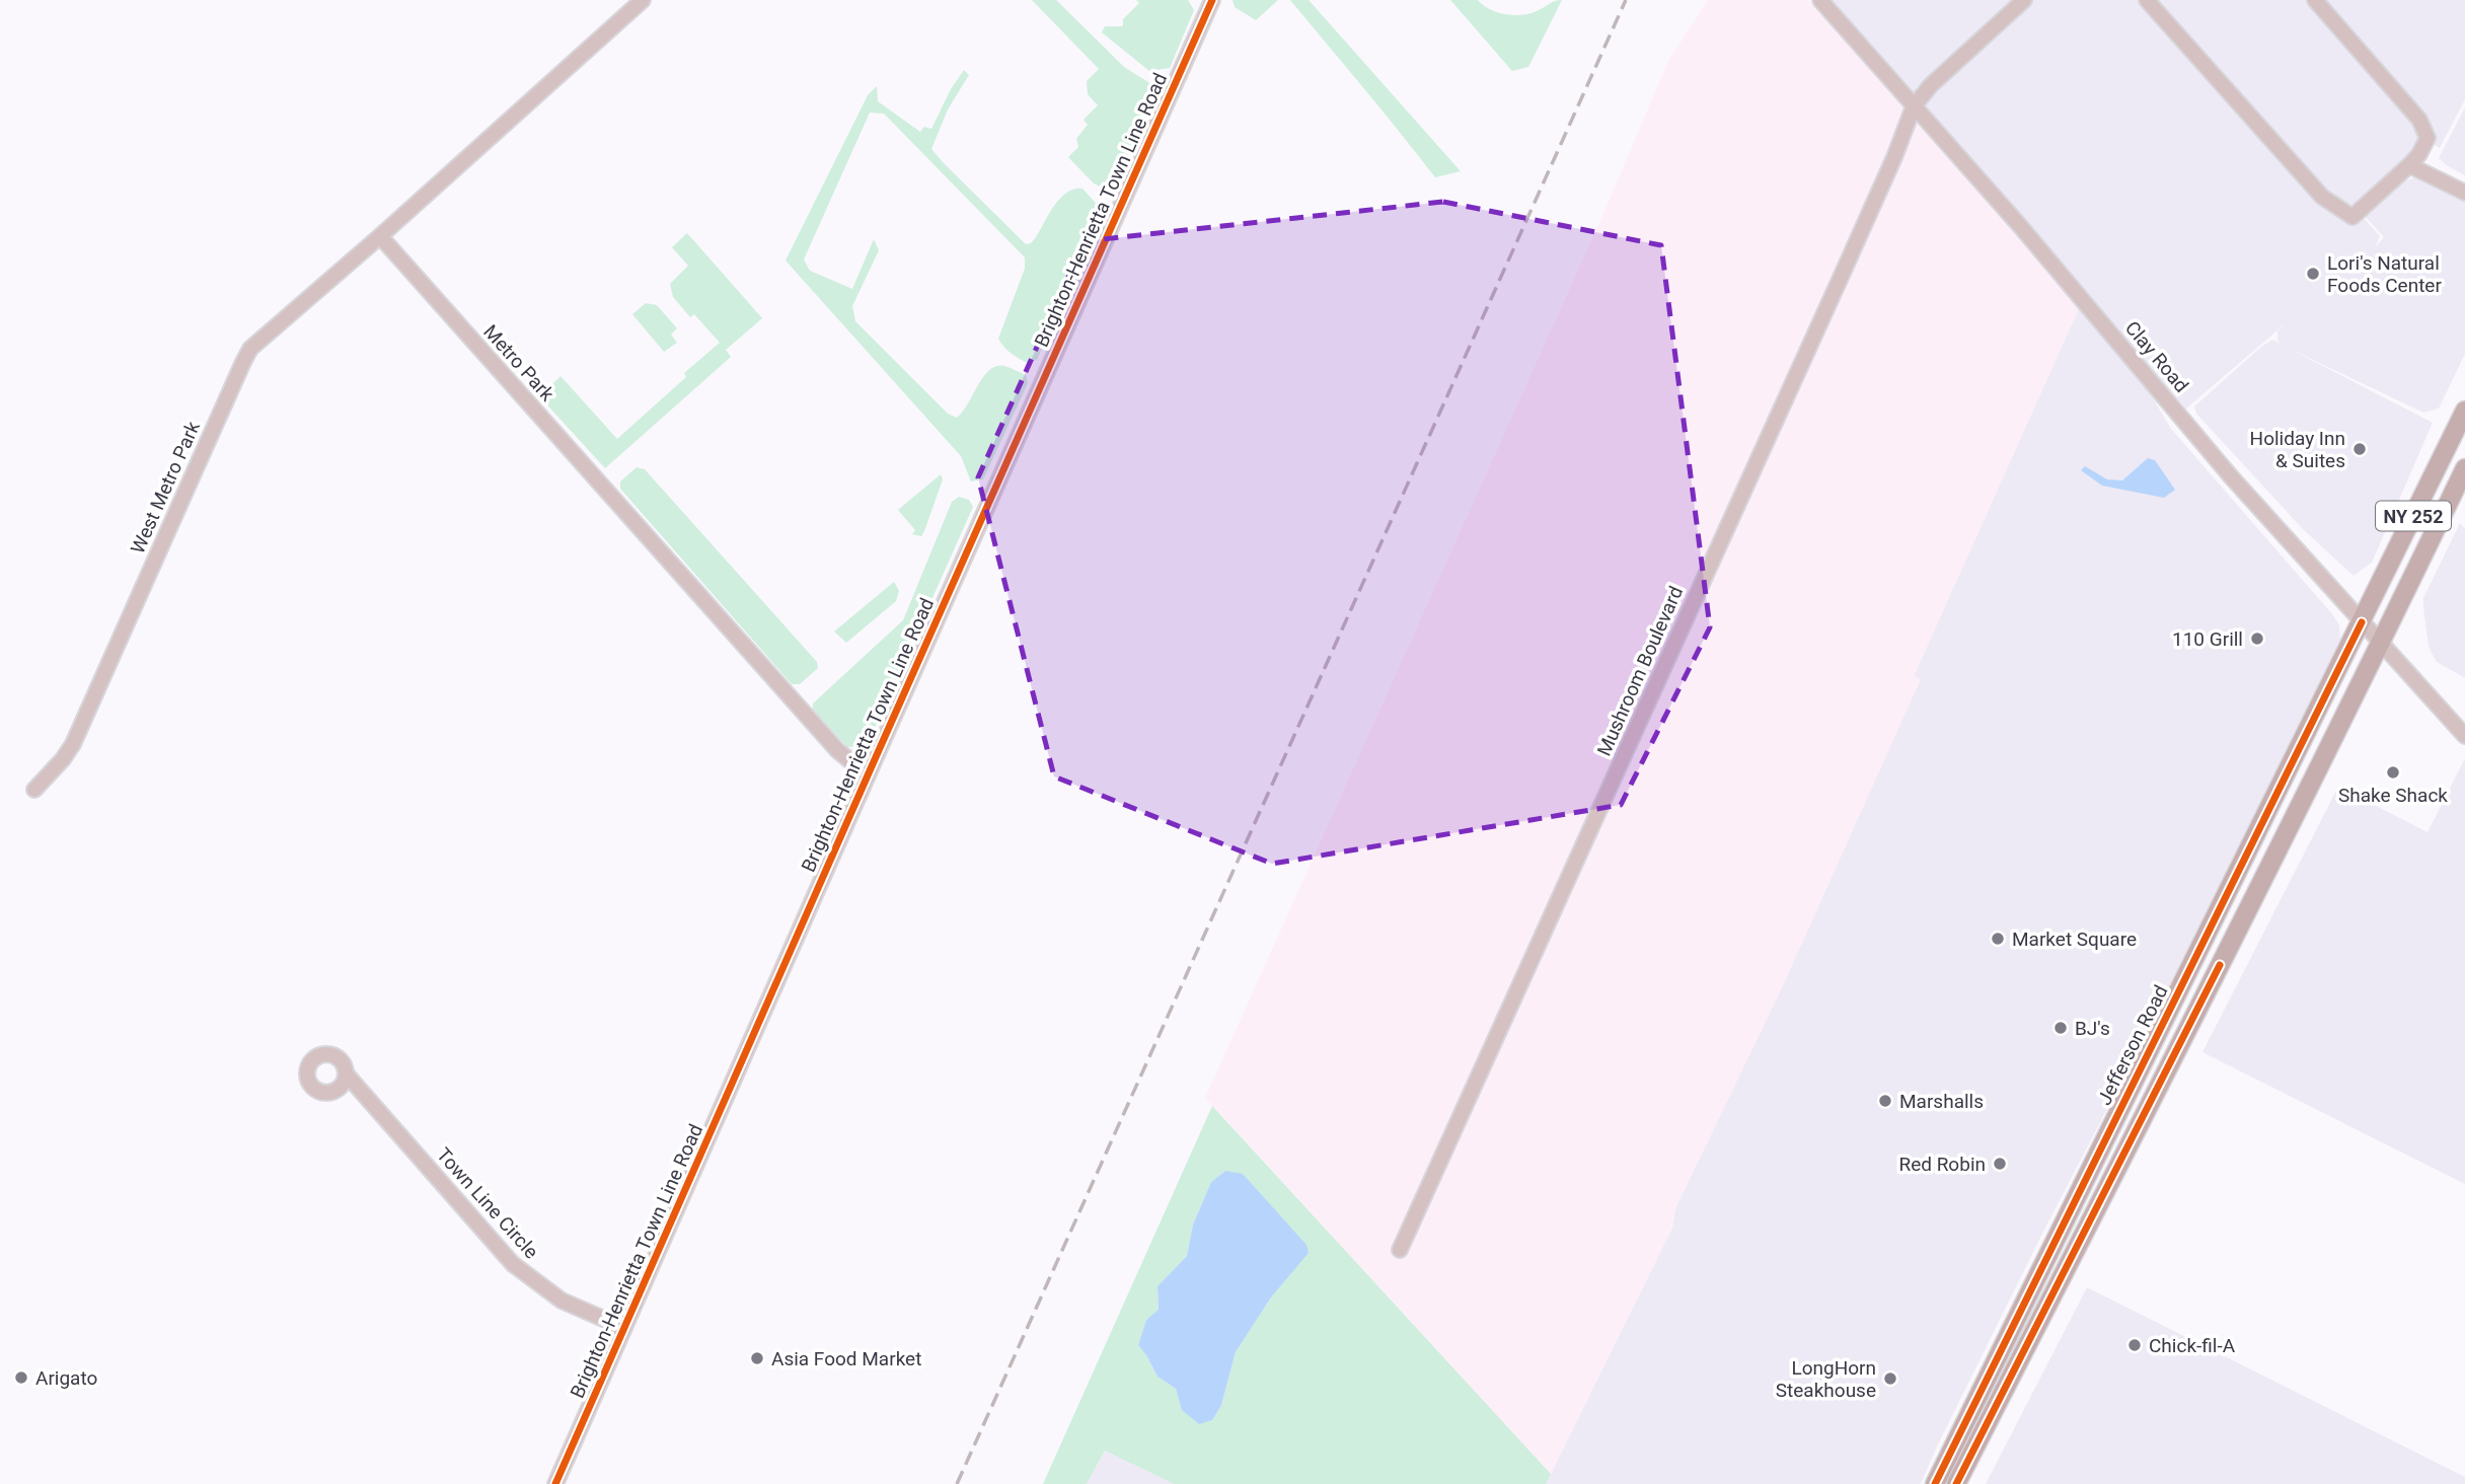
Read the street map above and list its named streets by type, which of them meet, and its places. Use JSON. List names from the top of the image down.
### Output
{
  "streets": {
    "main road": ["NY 252", "Jefferson Road"],
    "street": [
      "Brighton-Henrietta Town Line Road",
      "Clay Road",
      "Metro Park",
      "West Metro Park",
      "Mushroom Boulevard",
      "Town Line Circle"
    ]
  },
  "crossings": [
    ["Brighton-Henrietta Town Line Road", "Metro Park"],
    ["Brighton-Henrietta Town Line Road", "Town Line Circle"],
    ["Clay Road", "NY 252"],
    ["Clay Road", "Mushroom Boulevard"],
    ["Clay Road", "Jefferson Road"],
    ["Metro Park", "West Metro Park"]
  ],
  "places": [
    "Lori's Natural Foods Center",
    "Holiday Inn & Suites",
    "110 Grill",
    "Shake Shack",
    "Market Square",
    "BJ's",
    "Marshalls",
    "Red Robin",
    "Chick-fil-A",
    "Asia Food Market",
    "Arigato",
    "LongHorn Steakhouse"
  ]
}
